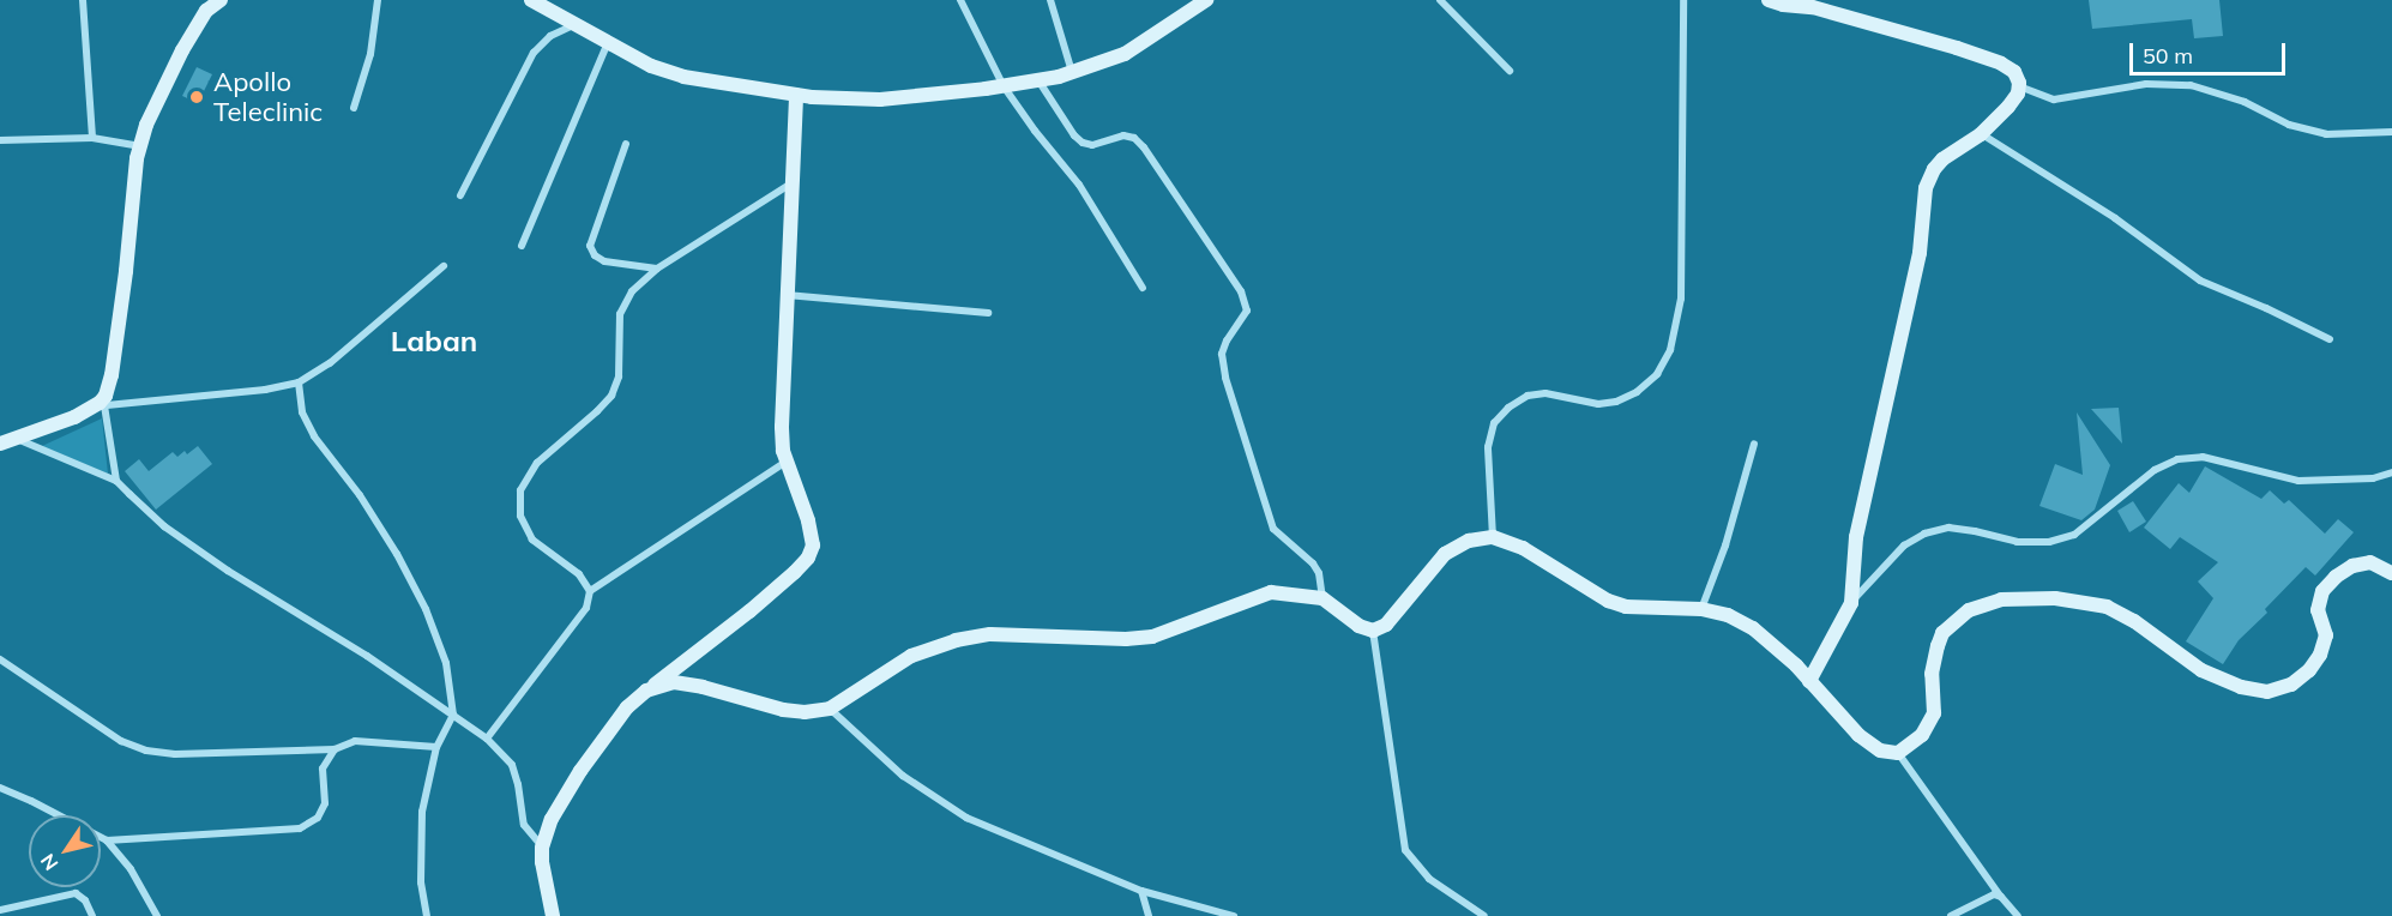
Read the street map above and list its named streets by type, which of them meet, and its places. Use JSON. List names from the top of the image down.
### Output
{
  "districts": ["Laban"],
  "places": ["Apollo Teleclinic"],
  "scale_bar": "50 m",
  "north": "bottom left"
}
